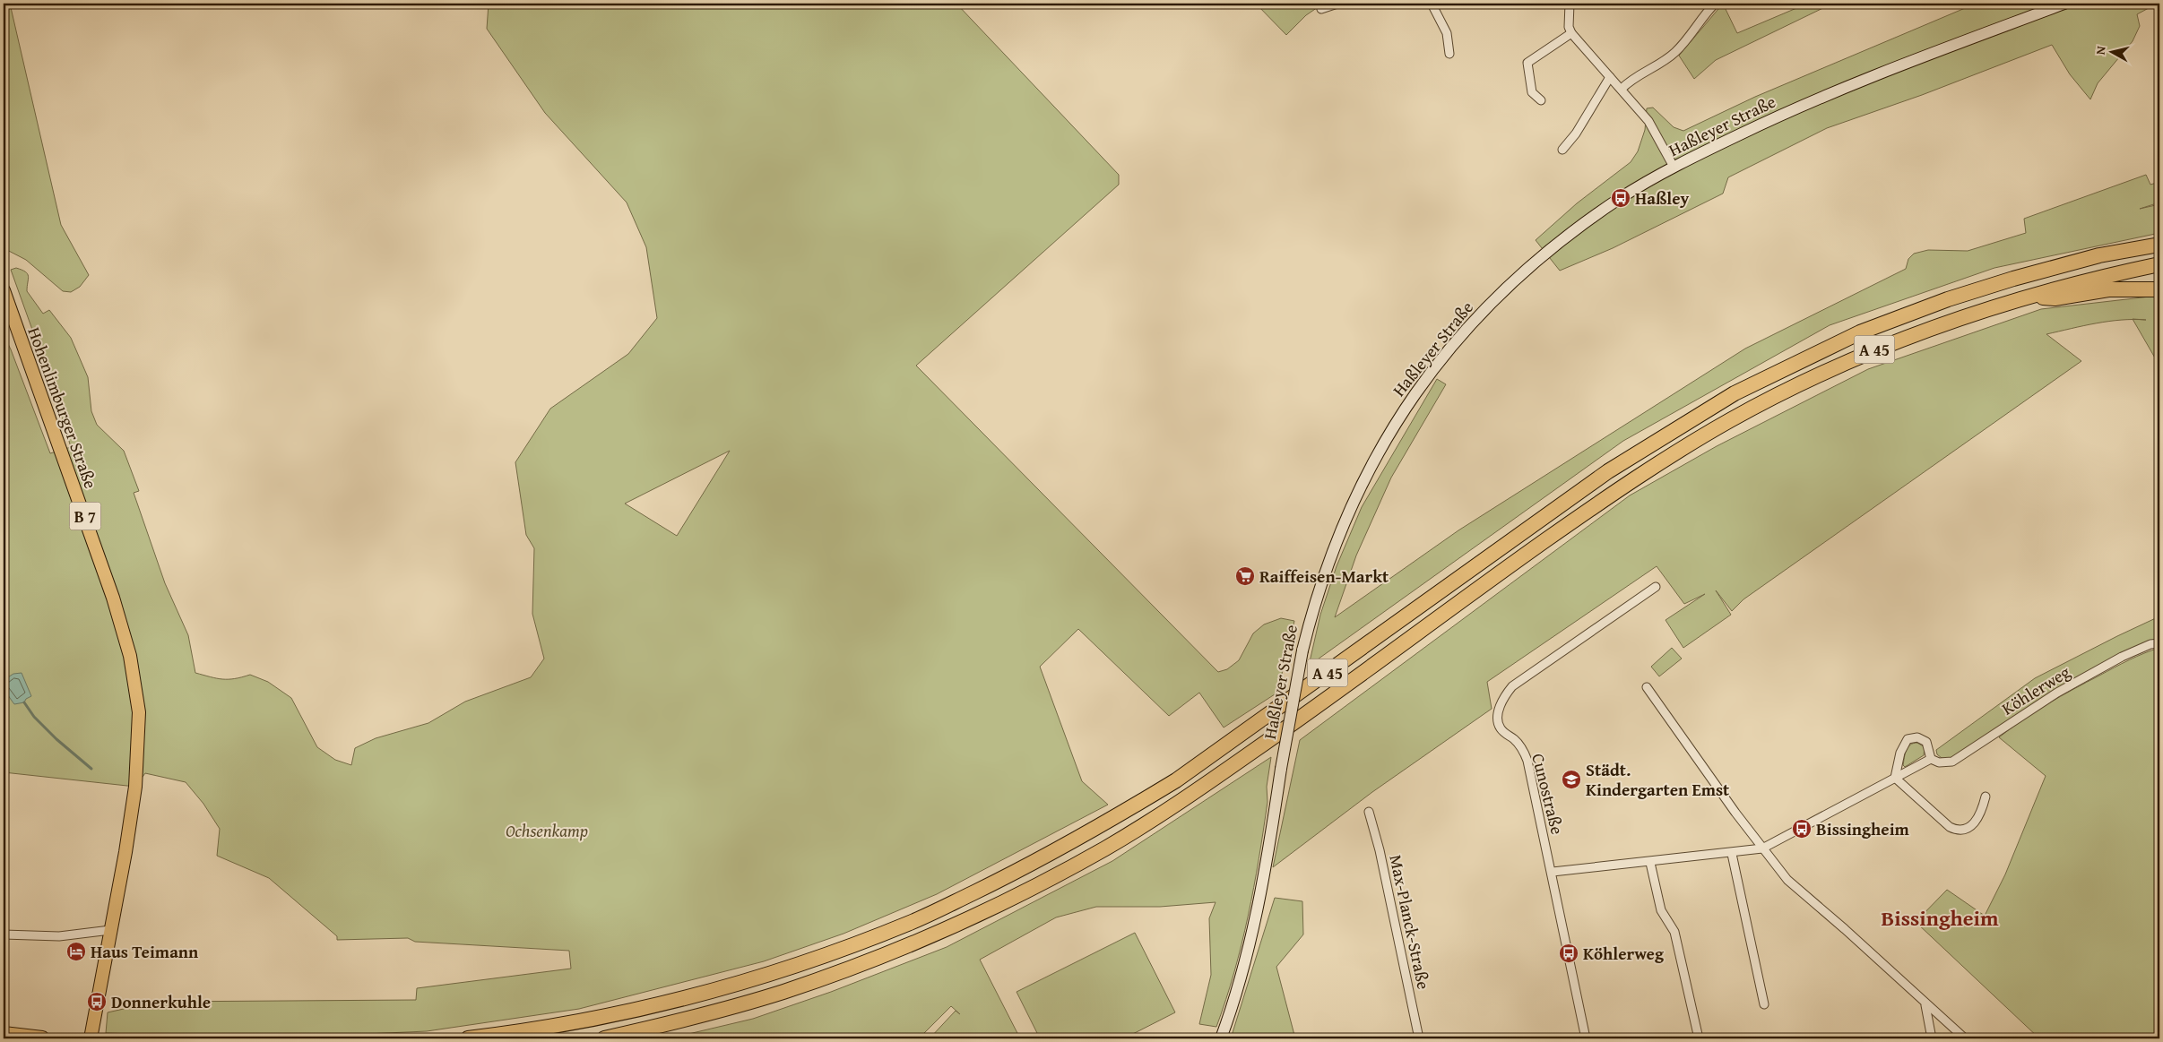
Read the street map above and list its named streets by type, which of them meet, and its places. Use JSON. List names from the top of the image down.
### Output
{
  "streets": {
    "highway": ["A 45"],
    "main road": ["Haßleyer Straße", "Hohenlimburger Straße", "B 7"],
    "street": ["Köhlerweg", "Cunostraße", "Max-Planck-Straße"]
  },
  "crossings": [
    ["Hohenlimburger Straße", "B 7"]
  ],
  "districts": ["Bissingheim"],
  "parks": ["Ochsenkamp"],
  "places": {
    "bus stop": [
      "Haßley",
      "Bissingheim",
      "Köhlerweg",
      "Donnerkuhle"
    ],
    "supermarket": ["Raiffeisen-Markt"],
    "school or university": ["Städt. Kindergarten Emst"],
    "hotel": ["Haus Teimann"]
  },
  "north": "left"
}
